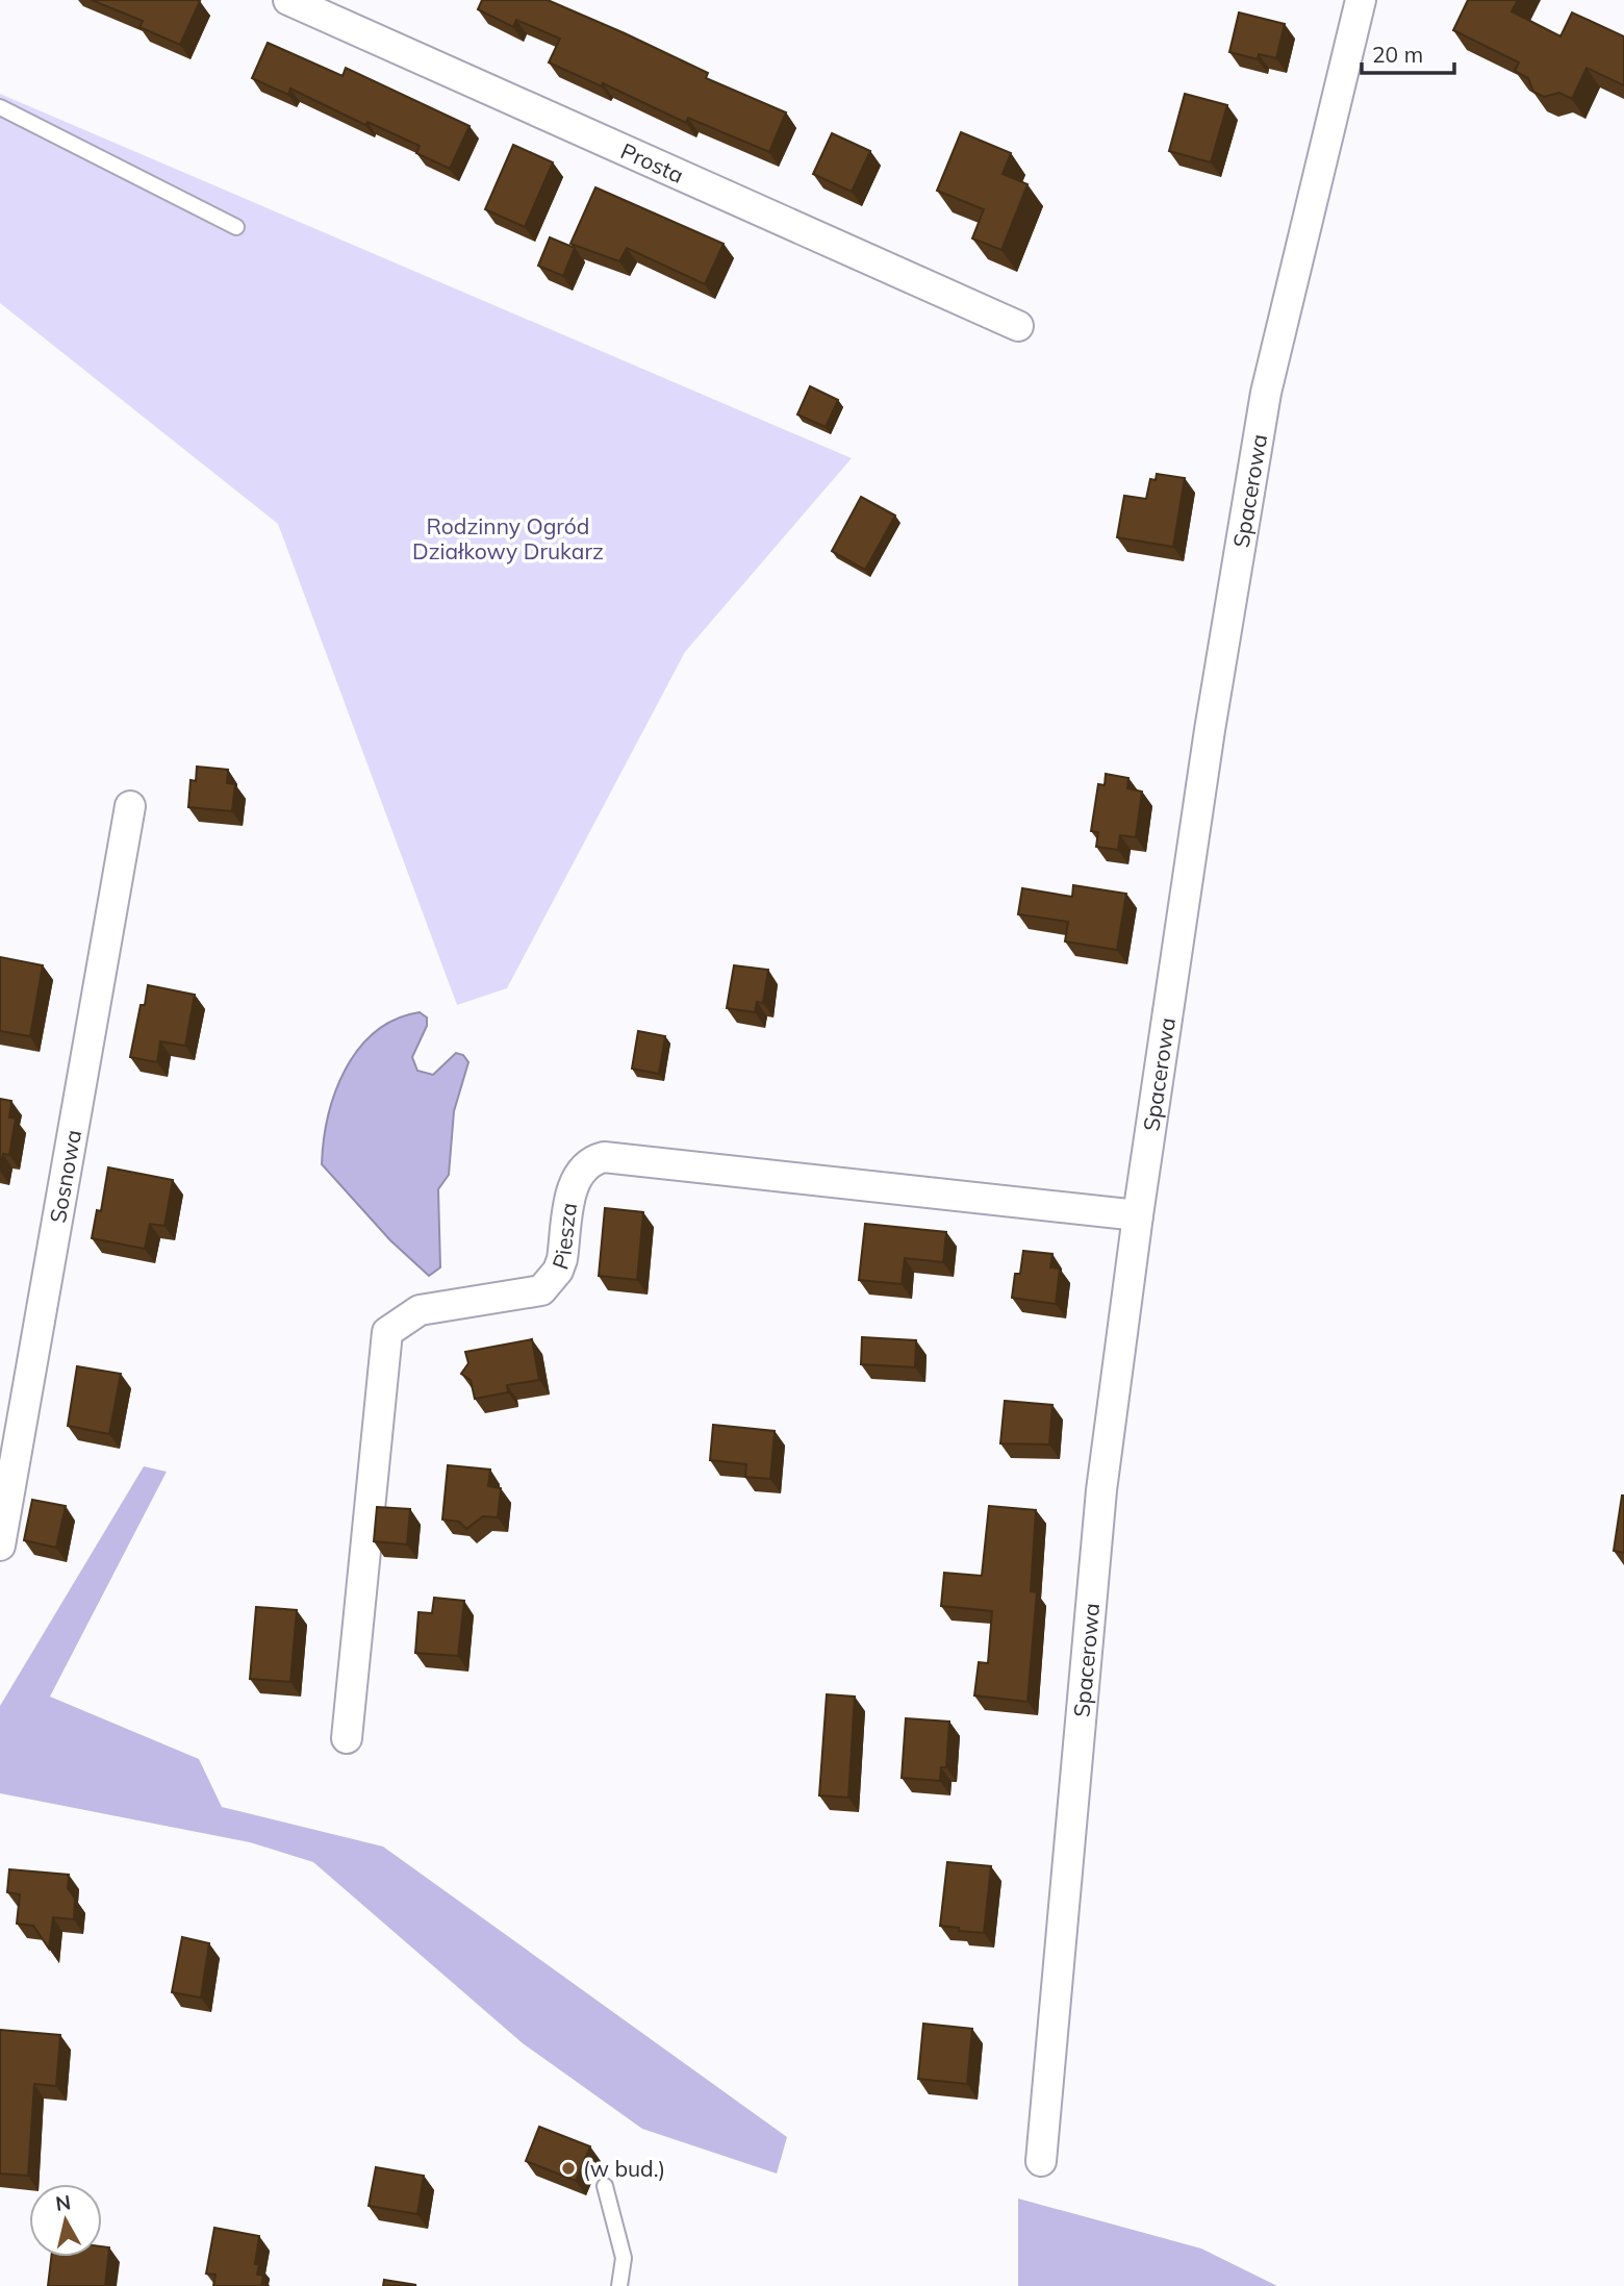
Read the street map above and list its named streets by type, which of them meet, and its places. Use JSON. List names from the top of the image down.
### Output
{
  "streets": {
    "street": [
      "Prosta",
      "Spacerowa",
      "Sosnowa",
      "Piesza"
    ]
  },
  "crossings": [
    ["Spacerowa", "Piesza"]
  ],
  "parks": ["Rodzinny Ogród Działkowy Drukarz"],
  "places": ["(w bud.)"],
  "scale_bar": "20 m",
  "north": "top"
}
